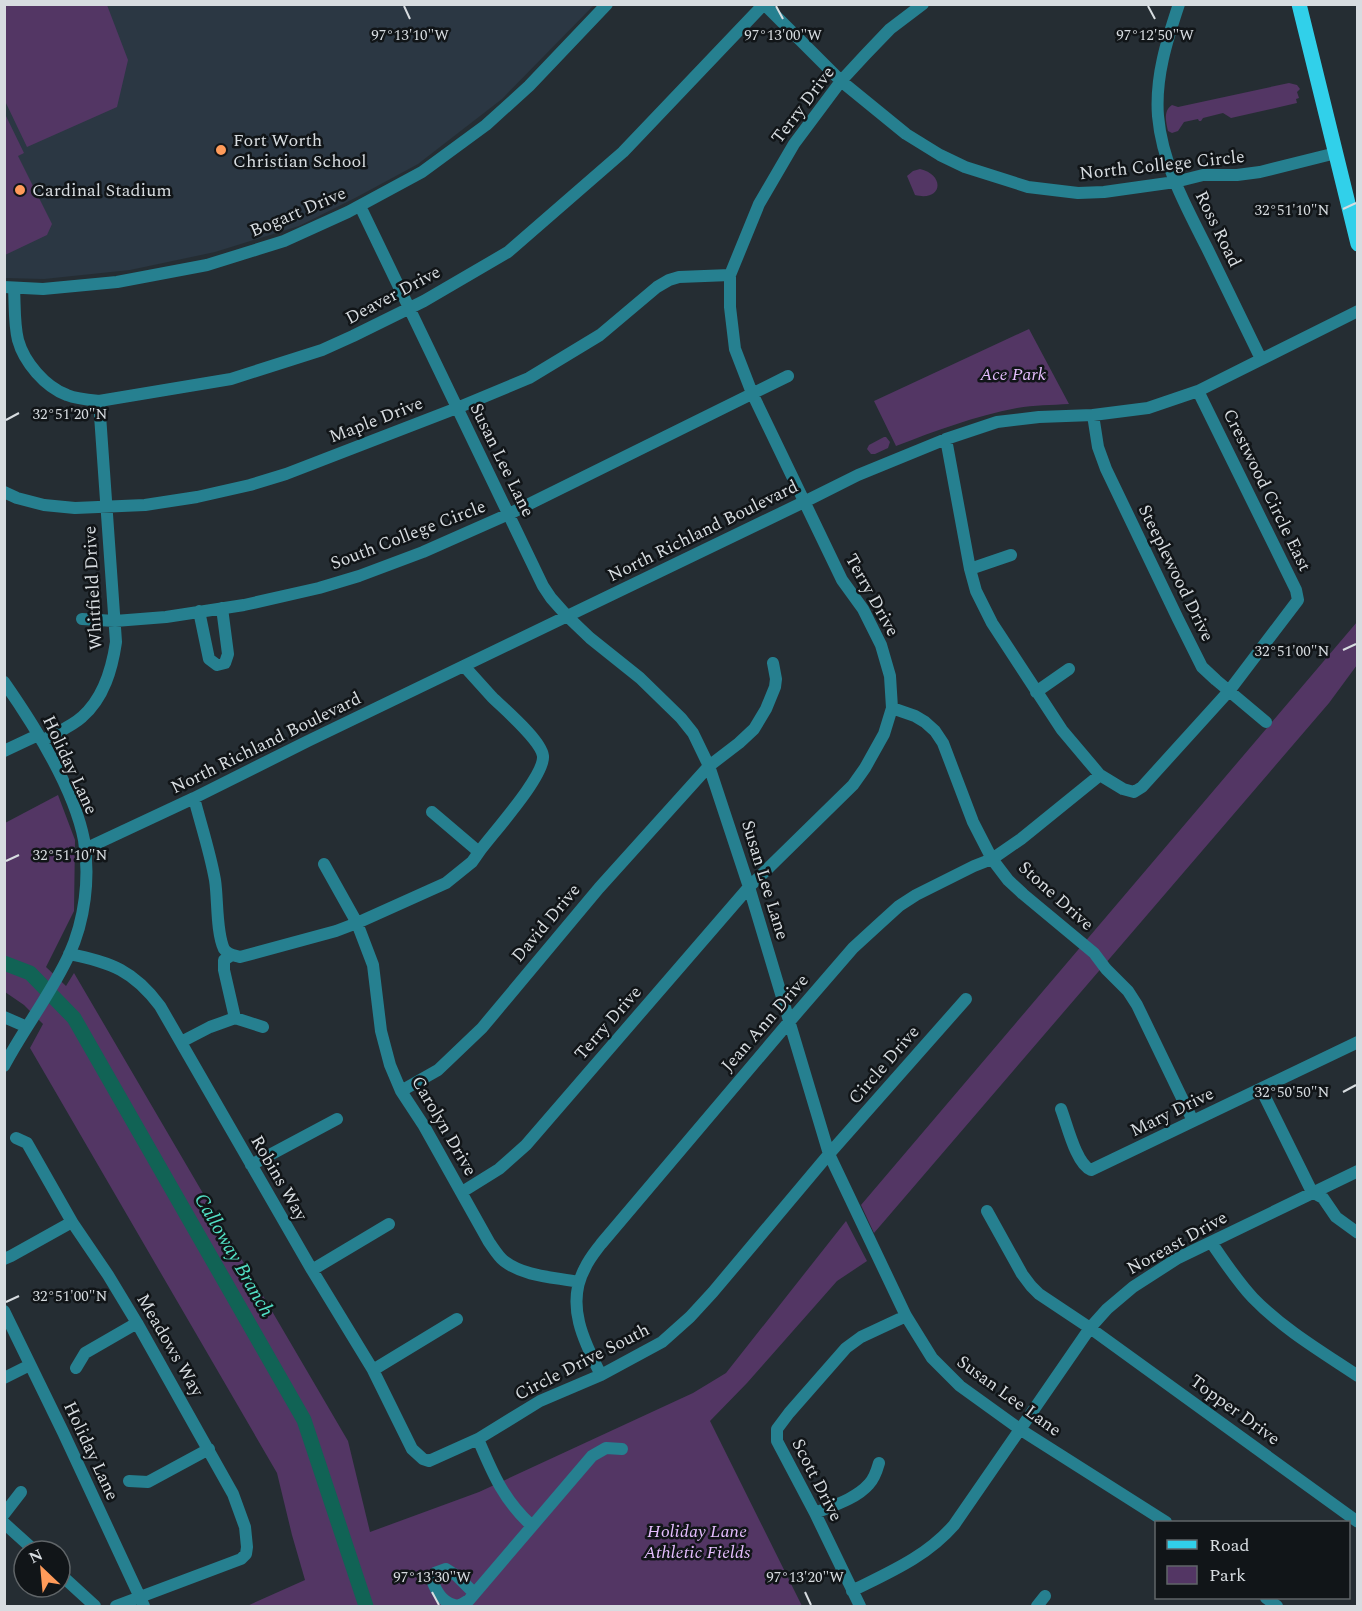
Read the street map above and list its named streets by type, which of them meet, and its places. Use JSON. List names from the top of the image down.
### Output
{
  "streets": {
    "street": [
      "Terry Drive",
      "North College Circle",
      "Bogart Drive",
      "Ross Road",
      "Deaver Drive",
      "Maple Drive",
      "Susan Lee Lane",
      "Crestwood Circle East",
      "North Richland Boulevard",
      "South College Circle",
      "Steeplewood Drive",
      "Whitfield Drive",
      "Holiday Lane",
      "Stone Drive",
      "David Drive",
      "Jean Ann Drive",
      "Circle Drive",
      "Mary Drive",
      "Carolyn Drive",
      "Robins Way",
      "Noreast Drive",
      "Meadows Way",
      "Circle Drive South",
      "Topper Drive",
      "Scott Drive"
    ]
  },
  "crossings": [
    ["Terry Drive", "North College Circle"],
    ["Terry Drive", "Maple Drive"],
    ["Terry Drive", "Susan Lee Lane"],
    ["Terry Drive", "North Richland Boulevard"],
    ["Terry Drive", "South College Circle"],
    ["Terry Drive", "Stone Drive"],
    ["Terry Drive", "Carolyn Drive"],
    ["North College Circle", "Ross Road"],
    ["North College Circle", "Deaver Drive"],
    ["Bogart Drive", "Deaver Drive"],
    ["Bogart Drive", "Susan Lee Lane"],
    ["Ross Road", "North Richland Boulevard"],
    ["Deaver Drive", "Susan Lee Lane"],
    ["Deaver Drive", "Whitfield Drive"],
    ["Maple Drive", "Susan Lee Lane"],
    ["Maple Drive", "Whitfield Drive"],
    ["Susan Lee Lane", "North Richland Boulevard"],
    ["Susan Lee Lane", "South College Circle"],
    ["Susan Lee Lane", "David Drive"],
    ["Susan Lee Lane", "Jean Ann Drive"],
    ["Susan Lee Lane", "Circle Drive"],
    ["Susan Lee Lane", "Noreast Drive"],
    ["Susan Lee Lane", "Circle Drive South"],
    ["Susan Lee Lane", "Scott Drive"],
    ["Crestwood Circle East", "North Richland Boulevard"],
    ["Crestwood Circle East", "Steeplewood Drive"],
    ["North Richland Boulevard", "Steeplewood Drive"],
    ["North Richland Boulevard", "Holiday Lane"],
    ["South College Circle", "Whitfield Drive"],
    ["Whitfield Drive", "Holiday Lane"],
    ["Holiday Lane", "Robins Way"],
    ["Holiday Lane", "Meadows Way"],
    ["Stone Drive", "Jean Ann Drive"],
    ["Stone Drive", "Mary Drive"],
    ["David Drive", "Carolyn Drive"],
    ["Jean Ann Drive", "Carolyn Drive"],
    ["Jean Ann Drive", "Circle Drive South"],
    ["Circle Drive", "Circle Drive South"],
    ["Robins Way", "Circle Drive South"],
    ["Noreast Drive", "Topper Drive"],
    ["Noreast Drive", "Scott Drive"]
  ],
  "water": ["Calloway Branch"],
  "parks": ["Ace Park", "Holiday Lane Athletic Fields"],
  "places": ["Fort Worth Christian School", "Cardinal Stadium"],
  "legend": ["Road", "Park"],
  "north": "top left",
  "coordinates": [
    "97°13'10\"W",
    "97°13'00\"W",
    "97°12'50\"W",
    "32°51'10\"N",
    "32°51'20\"N",
    "32°51'00\"N",
    "32°50'50\"N",
    "97°13'30\"W",
    "97°13'20\"W"
  ]
}
